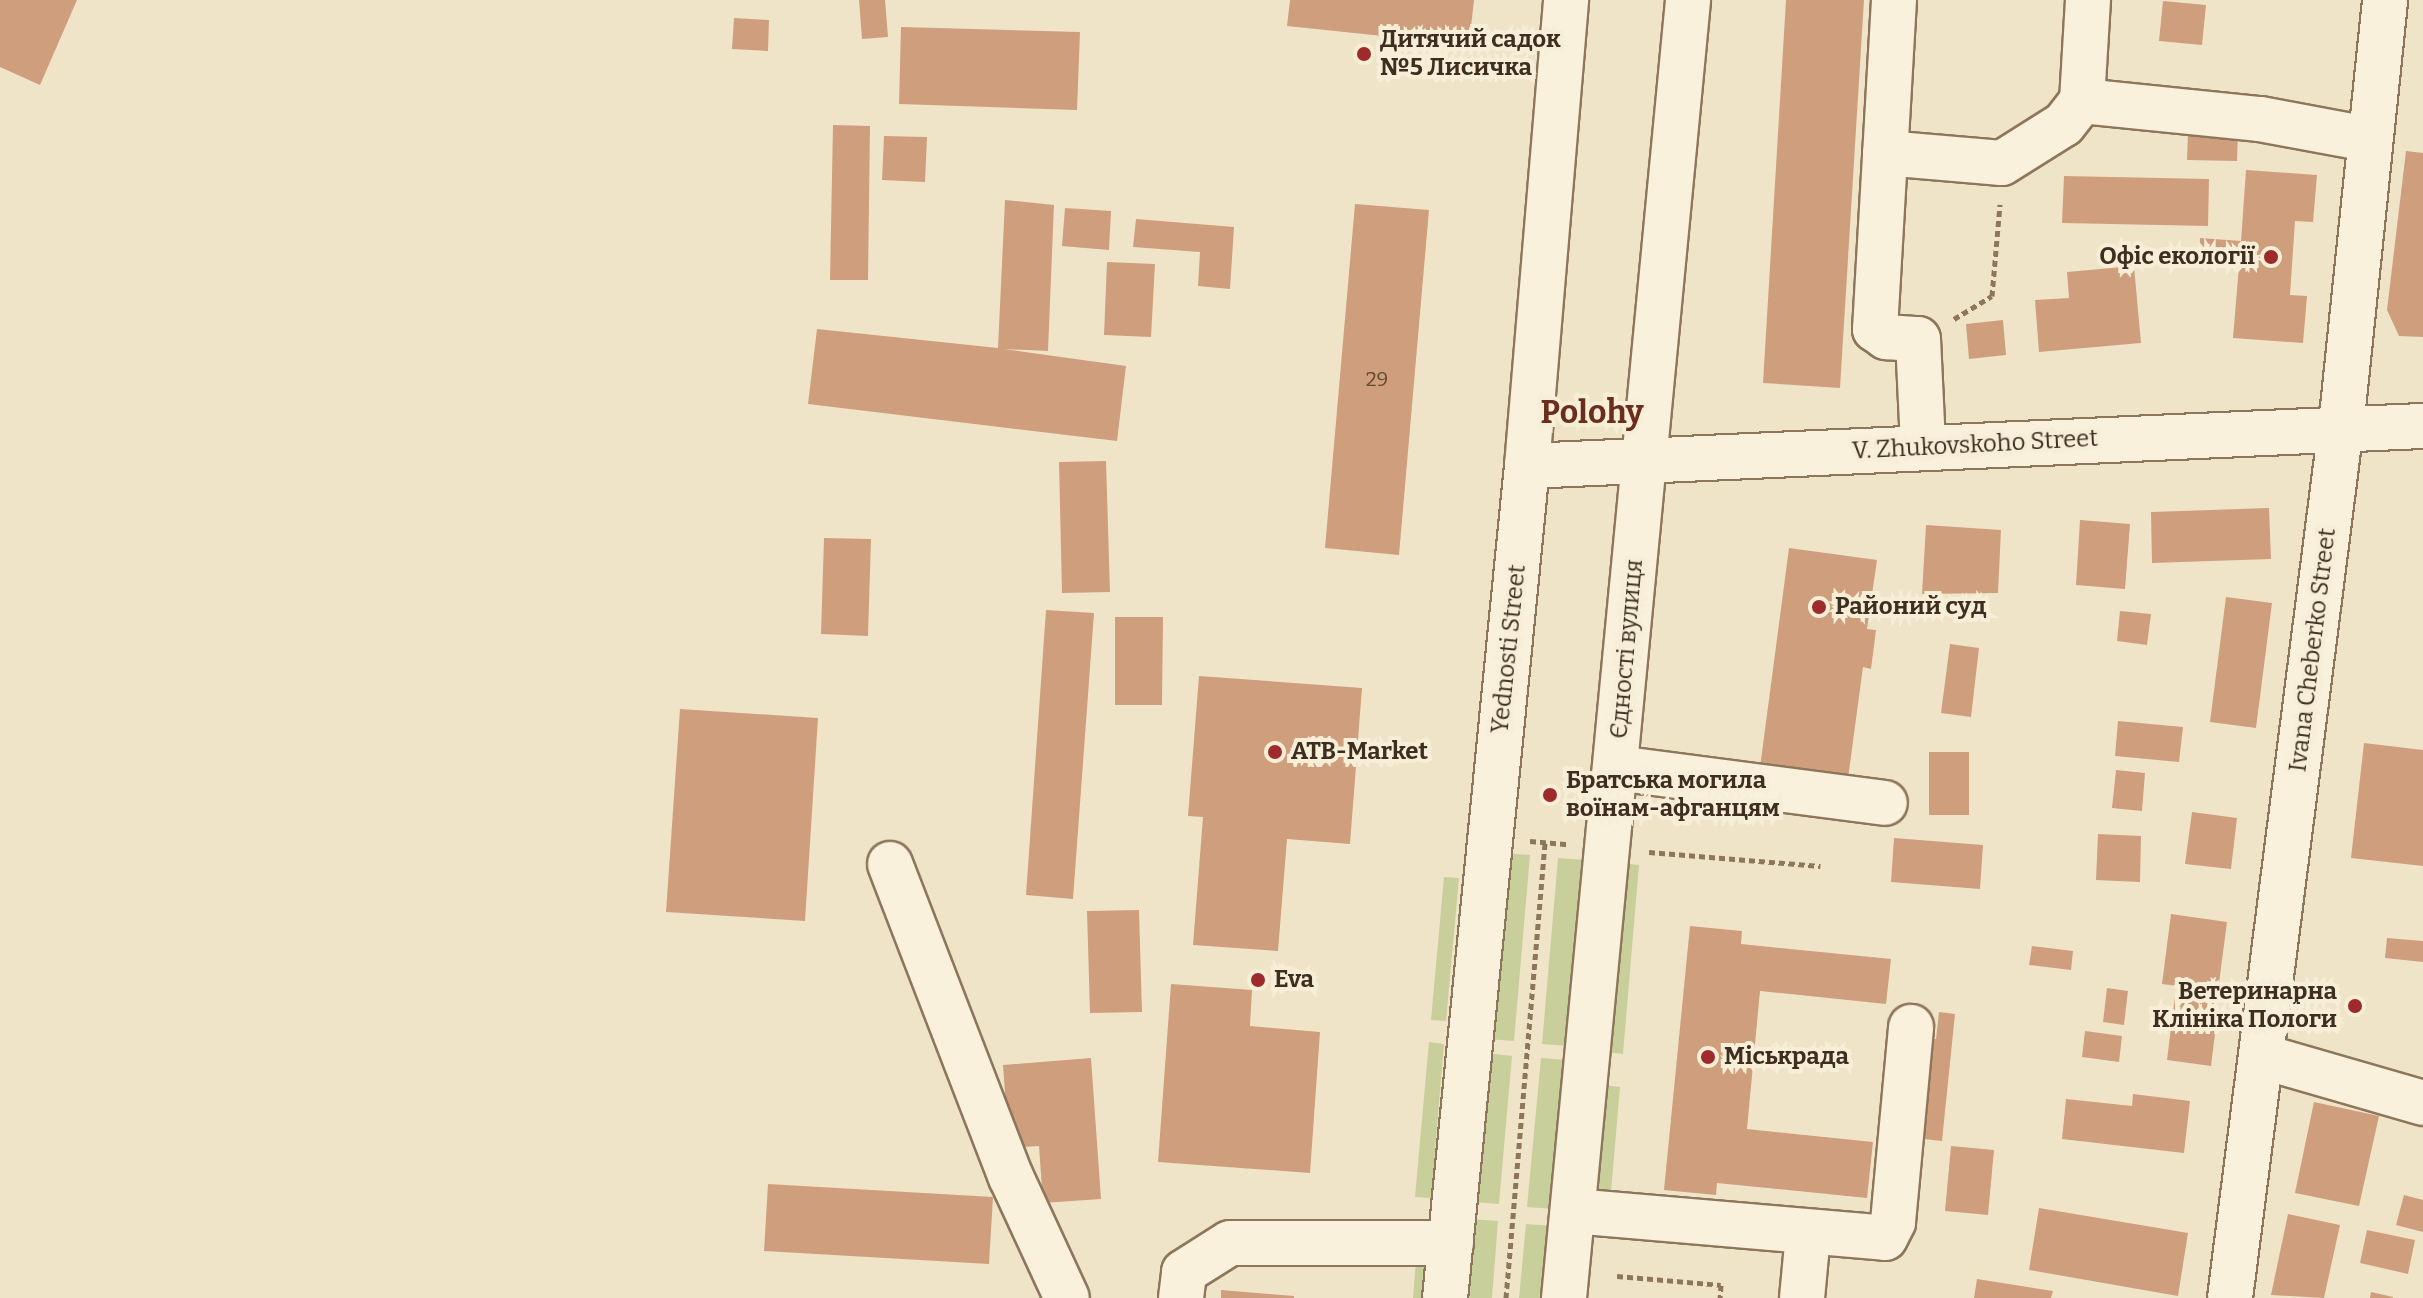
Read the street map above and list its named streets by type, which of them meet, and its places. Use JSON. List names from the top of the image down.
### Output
{
  "streets": {
    "street": [
      "V. Zhukovskoho Street",
      "Yednosti Street",
      "Єдності вулиця",
      "Ivana Cheberko Street"
    ]
  },
  "crossings": [
    ["V. Zhukovskoho Street", "Yednosti Street"],
    ["V. Zhukovskoho Street", "Єдності вулиця"],
    ["V. Zhukovskoho Street", "Ivana Cheberko Street"]
  ],
  "districts": ["Polohy"],
  "places": [
    "Дитячий садок №5 Лисичка",
    "Офіс екології",
    "Районий суд",
    "ATB-Market",
    "Братська могила воїнам-афганцям",
    "Eva",
    "Ветеринарна Клініка Пологи",
    "Міськрада"
  ],
  "house_numbers": ["29"]
}
